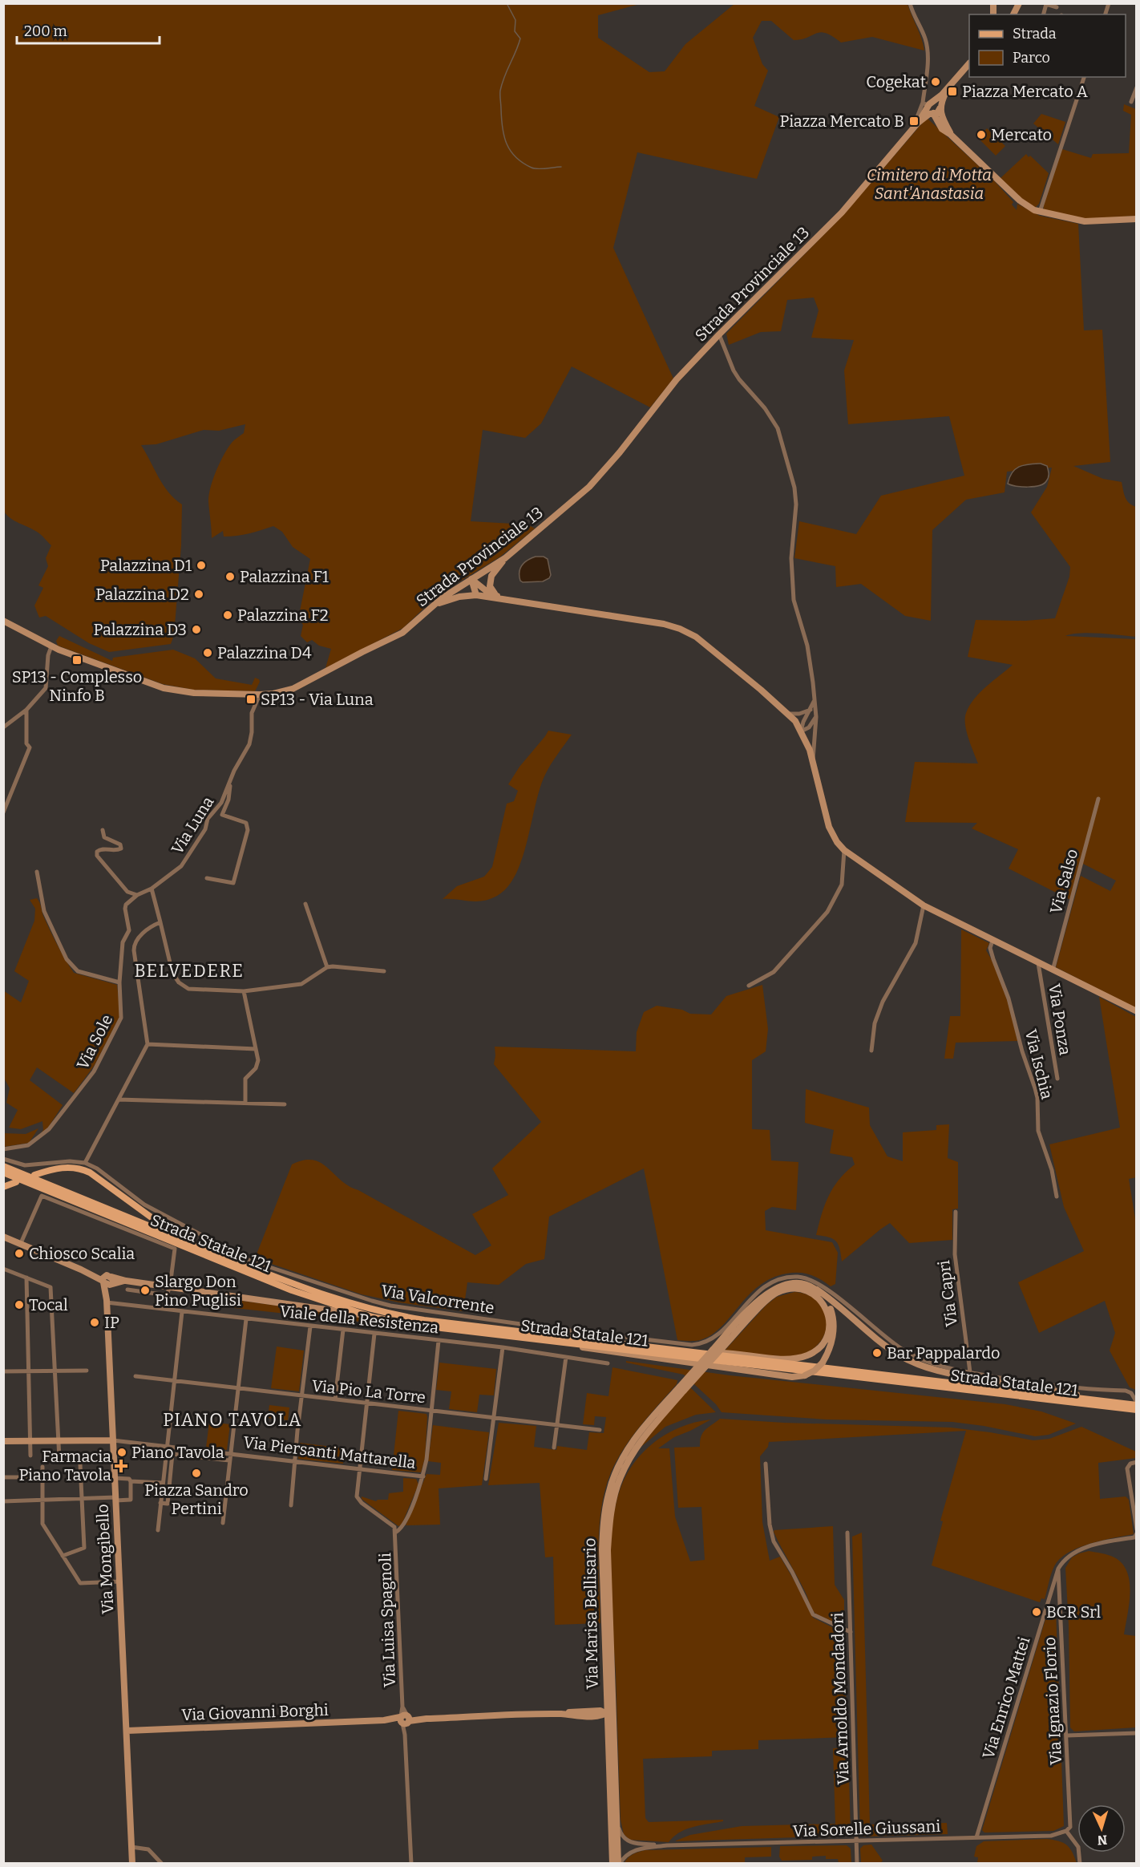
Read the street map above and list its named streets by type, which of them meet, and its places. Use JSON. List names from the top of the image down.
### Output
{
  "streets": {
    "main road": [
      "Strada Provinciale 13",
      "Strada Statale 121",
      "Via Piersanti Mattarella",
      "Via Mongibello",
      "Via Marisa Bellisario",
      "Via Giovanni Borghi"
    ],
    "street": [
      "Via Luna",
      "Via Salso",
      "Via Ponza",
      "Via Sole",
      "Via Ischia",
      "Via Capri",
      "Via Valcorrente",
      "Viale della Resistenza",
      "Via Pio La Torre",
      "Via Luisa Spagnoli",
      "Via Enrico Mattei",
      "Via Arnoldo Mondadori",
      "Via Ignazio Florio",
      "Via Sorelle Giussani"
    ]
  },
  "crossings": [
    ["Strada Provinciale 13", "Via Luna"],
    ["Via Capri", "Via Valcorrente"],
    ["Viale della Resistenza", "Via Mongibello"],
    ["Via Piersanti Mattarella", "Via Mongibello"],
    ["Via Mongibello", "Via Giovanni Borghi"],
    ["Via Luisa Spagnoli", "Via Giovanni Borghi"],
    ["Via Enrico Mattei", "Via Ignazio Florio"],
    ["Via Enrico Mattei", "Via Sorelle Giussani"],
    ["Via Arnoldo Mondadori", "Via Sorelle Giussani"],
    ["Via Ignazio Florio", "Via Sorelle Giussani"]
  ],
  "districts": ["BELVEDERE", "PIANO TAVOLA"],
  "parks": ["Cimitero di Motta Sant'Anastasia"],
  "places": {
    "other": [
      "Cogekat",
      "Mercato",
      "Palazzina D1",
      "Palazzina F1",
      "Palazzina D2",
      "Palazzina F2",
      "Palazzina D3",
      "Palazzina D4",
      "Chiosco Scalia",
      "Slargo Don Pino Puglisi",
      "Tocal",
      "IP",
      "Bar Pappalardo",
      "Piano Tavola",
      "Piazza Sandro Pertini",
      "BCR Srl"
    ],
    "transit": [
      "Piazza Mercato A",
      "Piazza Mercato B",
      "SP13 - Complesso Ninfo B",
      "SP13 - Via Luna"
    ],
    "health": ["Farmacia Piano Tavola"]
  },
  "legend": ["Strada", "Parco"],
  "scale_bar": "200 m",
  "north": "bottom"
}
